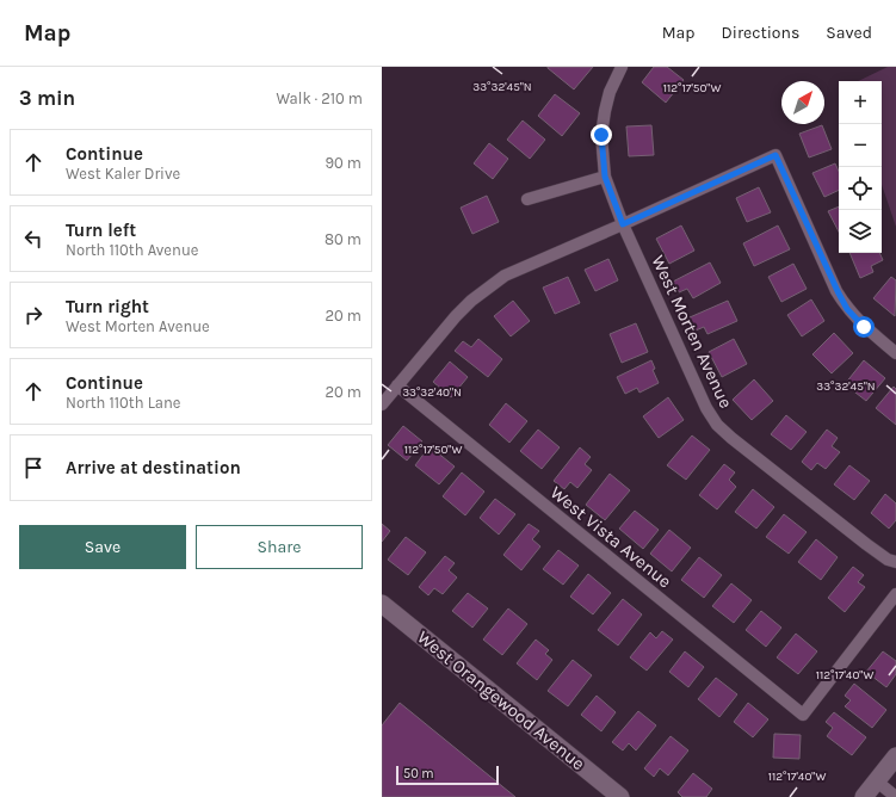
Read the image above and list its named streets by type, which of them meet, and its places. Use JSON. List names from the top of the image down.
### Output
{
  "streets": {
    "street": ["West Morten Avenue", "West Vista Avenue", "West Orangewood Avenue"]
  },
  "scale_bar": "50 m",
  "north": "top right",
  "page": {
    "header": "Map",
    "nav": ["Map", "Directions", "Saved"],
    "heading": ["3 min", "Walk · 210 m"],
    "map_buttons": ["+", "−"],
    "list": [
      ["Continue", "West Kaler Drive", "90 m"],
      ["Turn left", "North 110th Avenue", "80 m"],
      ["Turn right", "West Morten Avenue", "20 m"],
      ["Continue", "North 110th Lane", "20 m"],
      "Arrive at destination"
    ],
    "buttons": ["Save", "Share"],
    "scale": "50 m"
  },
  "coordinates": [
    "33°32'45\"N",
    "112°17'50\"W",
    "33°32'40\"N",
    "112°17'40\"W"
  ]
}
